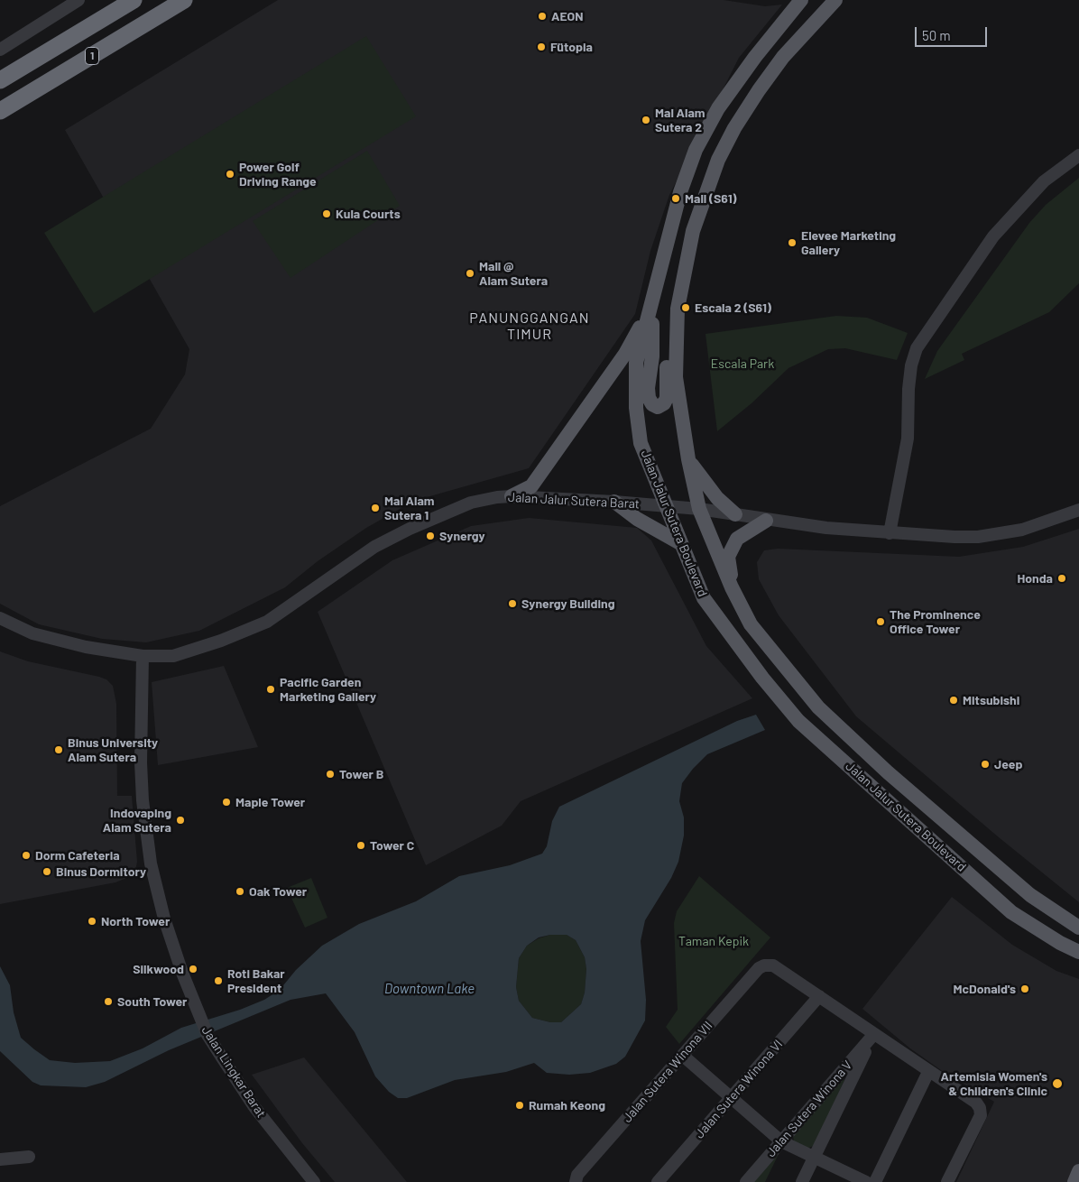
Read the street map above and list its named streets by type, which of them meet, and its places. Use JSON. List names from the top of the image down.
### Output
{
  "streets": {
    "highway": ["1"],
    "main road": ["Jalan Jalur Sutera Boulevard"],
    "street": [
      "Jalan Jalur Sutera Barat",
      "Jalan Lingkar Barat",
      "Jalan Sutera Winona VII",
      "Jalan Sutera Winona VI",
      "Jalan Sutera Winona V"
    ]
  },
  "crossings": [
    ["Jalan Jalur Sutera Barat", "Jalan Jalur Sutera Boulevard"],
    ["Jalan Jalur Sutera Barat", "Jalan Lingkar Barat"],
    ["Jalan Sutera Winona VII", "Jalan Sutera Winona VI"]
  ],
  "districts": ["PANUNGGANGAN TIMUR"],
  "water": ["Downtown Lake"],
  "parks": ["Escala Park", "Taman Kepik"],
  "places": [
    "AEON",
    "Fütopia",
    "Mal Alam Sutera 2",
    "Power Golf Driving Range",
    "Mall (S61)",
    "Kula Courts",
    "Elevee Marketing Gallery",
    "Mall @ Alam Sutera",
    "Escala 2 (S61)",
    "Mal Alam Sutera 1",
    "Synergy",
    "Honda",
    "Synergy Building",
    "The Prominence Office Tower",
    "Pacific Garden Marketing Gallery",
    "Mitsubishi",
    "Binus University Alam Sutera",
    "Jeep",
    "Tower B",
    "Maple Tower",
    "Indovaping Alam Sutera",
    "Tower C",
    "Dorm Cafeteria",
    "Binus Dormitory",
    "Oak Tower",
    "North Tower",
    "Silkwood",
    "Roti Bakar President",
    "McDonald's",
    "South Tower",
    "Artemisia Women's & Children's Clinic",
    "Rumah Keong"
  ],
  "scale_bar": "50 m"
}
